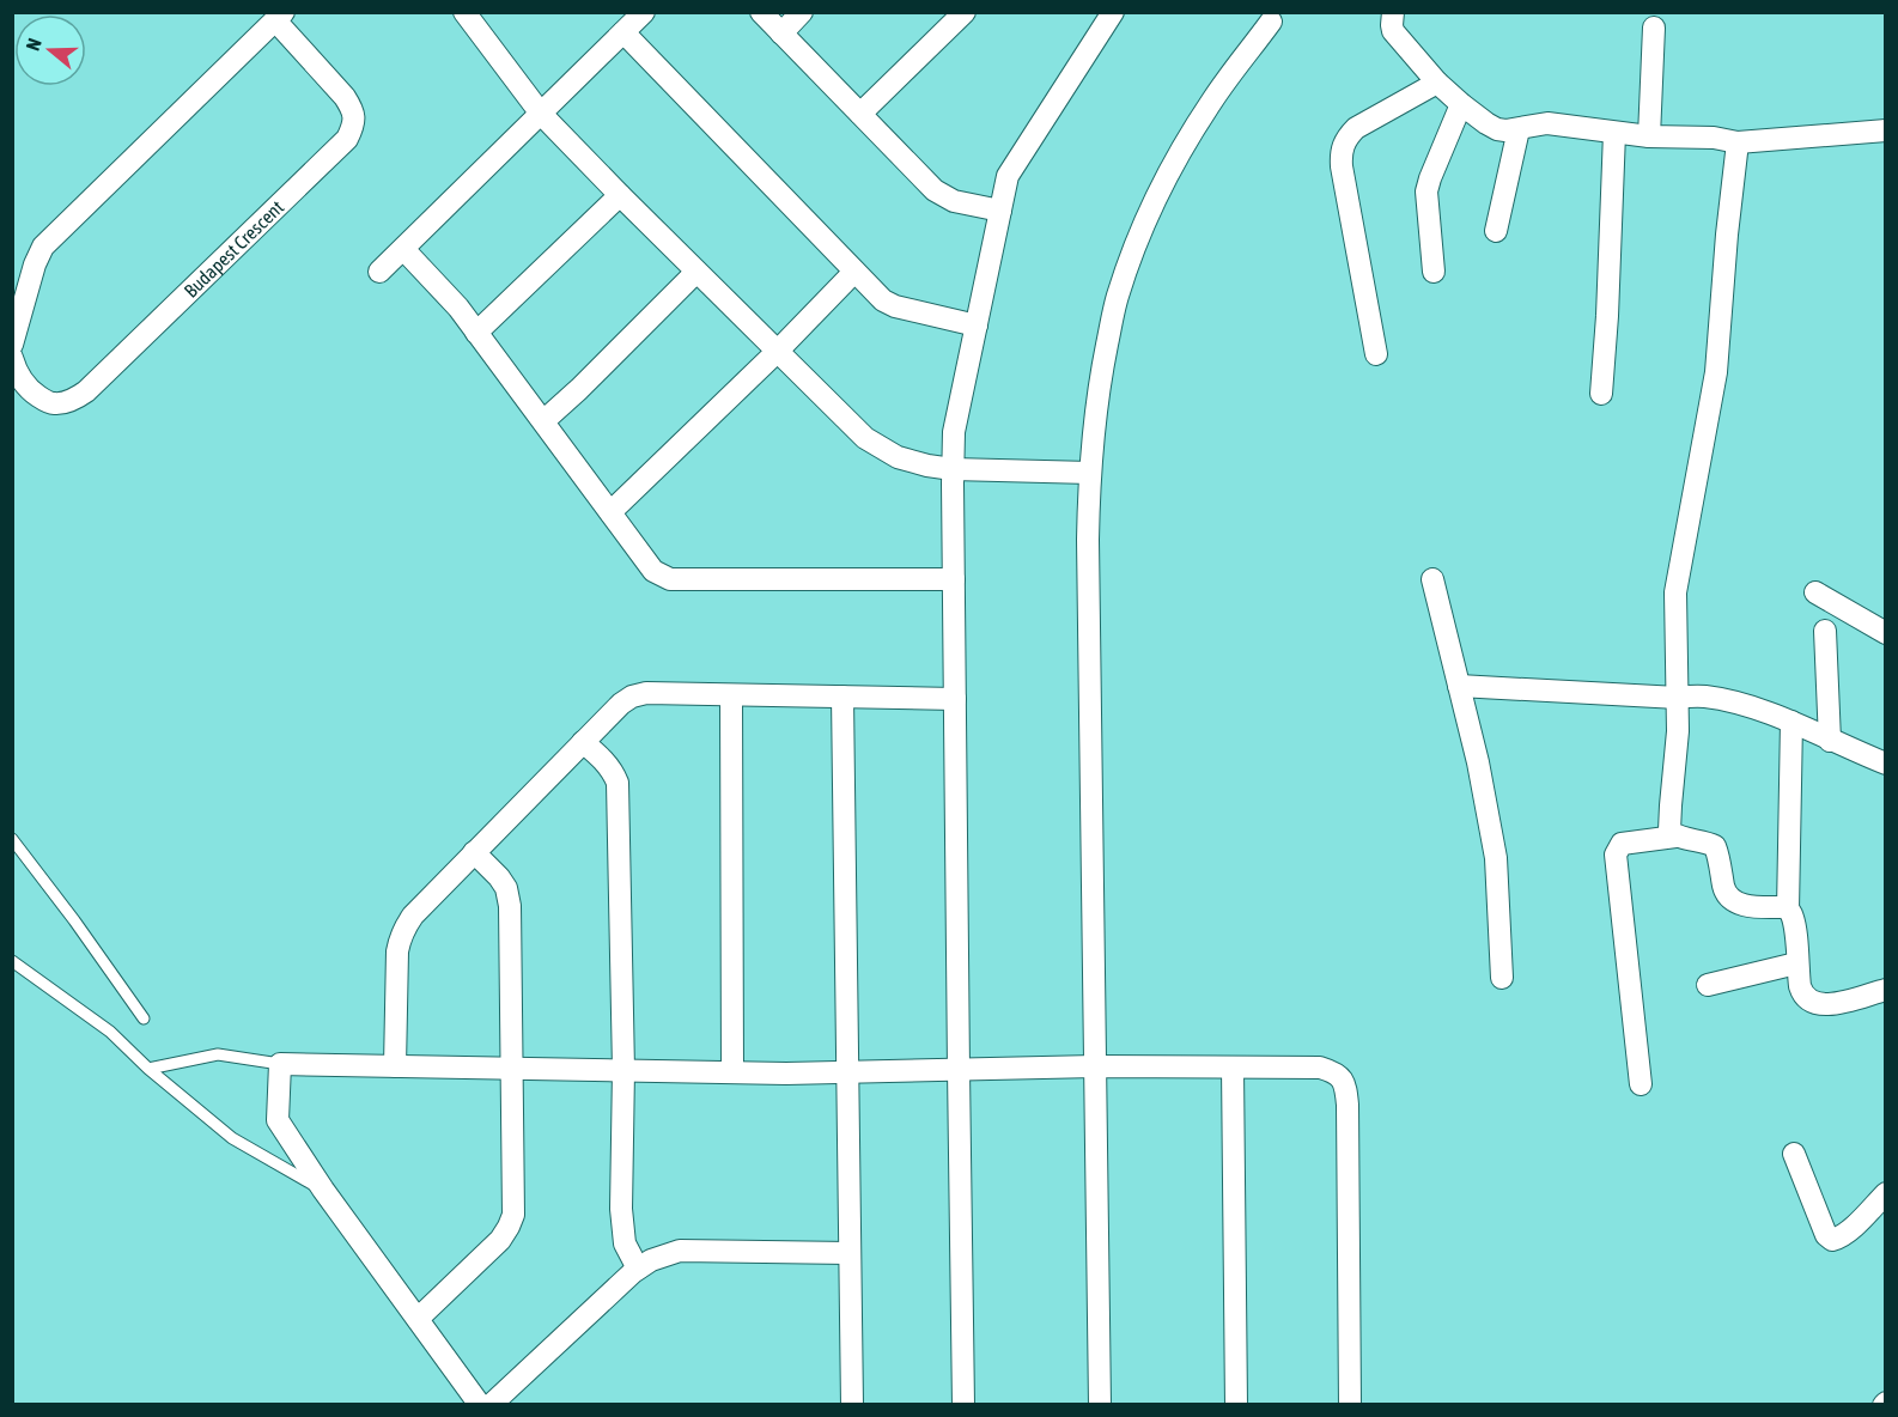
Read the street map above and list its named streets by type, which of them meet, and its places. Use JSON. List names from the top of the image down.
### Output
{
  "streets": {
    "street": ["Budapest Crescent"]
  },
  "north": "left"
}
